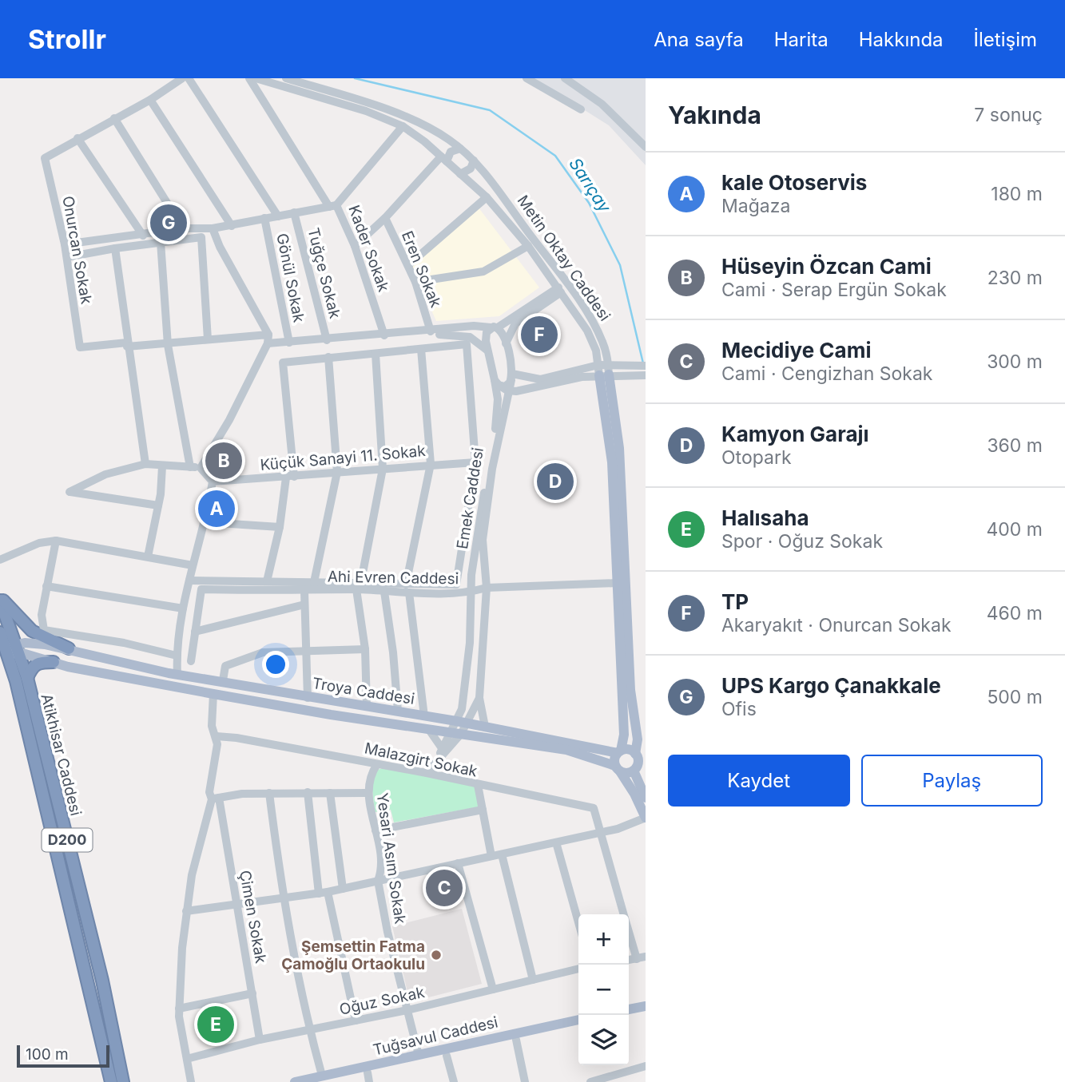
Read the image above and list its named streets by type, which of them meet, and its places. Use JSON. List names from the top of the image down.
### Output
{
  "streets": {
    "highway": ["Atikhisar Caddesi", "D200"],
    "main road": ["Metin Oktay Caddesi", "Troya Caddesi", "Tuğsavul Caddesi"],
    "street": [
      "Kader Sokak",
      "Onurcan Sokak",
      "Eren Sokak",
      "Tuğçe Sokak",
      "Gönül Sokak",
      "Küçük Sanayi 11. Sokak",
      "Emek Caddesi",
      "Ahi Evren Caddesi",
      "Malazgirt Sokak",
      "Yesari Asım Sokak",
      "Çimen Sokak",
      "Oğuz Sokak"
    ]
  },
  "crossings": [
    ["Kader Sokak", "Metin Oktay Caddesi"],
    ["Metin Oktay Caddesi", "Ahi Evren Caddesi"],
    ["Metin Oktay Caddesi", "Troya Caddesi"],
    ["Emek Caddesi", "Ahi Evren Caddesi"],
    ["Emek Caddesi", "Troya Caddesi"],
    ["Troya Caddesi", "Atikhisar Caddesi"],
    ["Malazgirt Sokak", "Yesari Asım Sokak"],
    ["Yesari Asım Sokak", "Oğuz Sokak"],
    ["Yesari Asım Sokak", "Tuğsavul Caddesi"],
    ["Çimen Sokak", "Oğuz Sokak"]
  ],
  "water": ["Sarıçay"],
  "places": ["Şemsettin Fatma Çamoğlu Ortaokulu"],
  "scale_bar": "100 m",
  "page": {
    "header": "Strollr",
    "nav": [
      "Ana sayfa",
      "Harita",
      "Hakkında",
      "İletişim"
    ],
    "heading": ["Yakında", "7 sonuç"],
    "list": [
      {
        "mark": "A",
        "name": "kale Otoservis",
        "note": "Mağaza",
        "value": "180 m"
      },
      {
        "mark": "B",
        "name": "Hüseyin Özcan Cami",
        "note": "Cami · Serap Ergün Sokak",
        "value": "230 m"
      },
      {
        "mark": "C",
        "name": "Mecidiye Cami",
        "note": "Cami · Cengizhan Sokak",
        "value": "300 m"
      },
      {
        "mark": "D",
        "name": "Kamyon Garajı",
        "note": "Otopark",
        "value": "360 m"
      },
      {
        "mark": "E",
        "name": "Halısaha",
        "note": "Spor · Oğuz Sokak",
        "value": "400 m"
      },
      {
        "mark": "F",
        "name": "TP",
        "note": "Akaryakıt · Onurcan Sokak",
        "value": "460 m"
      },
      {
        "mark": "G",
        "name": "UPS Kargo Çanakkale",
        "note": "Ofis",
        "value": "500 m"
      }
    ],
    "pins": [
      "G",
      "F",
      "B",
      "D",
      "A",
      "C",
      "E"
    ],
    "buttons": ["Kaydet", "Paylaş"],
    "map_buttons": ["+", "−"],
    "scale": "100 m"
  }
}
